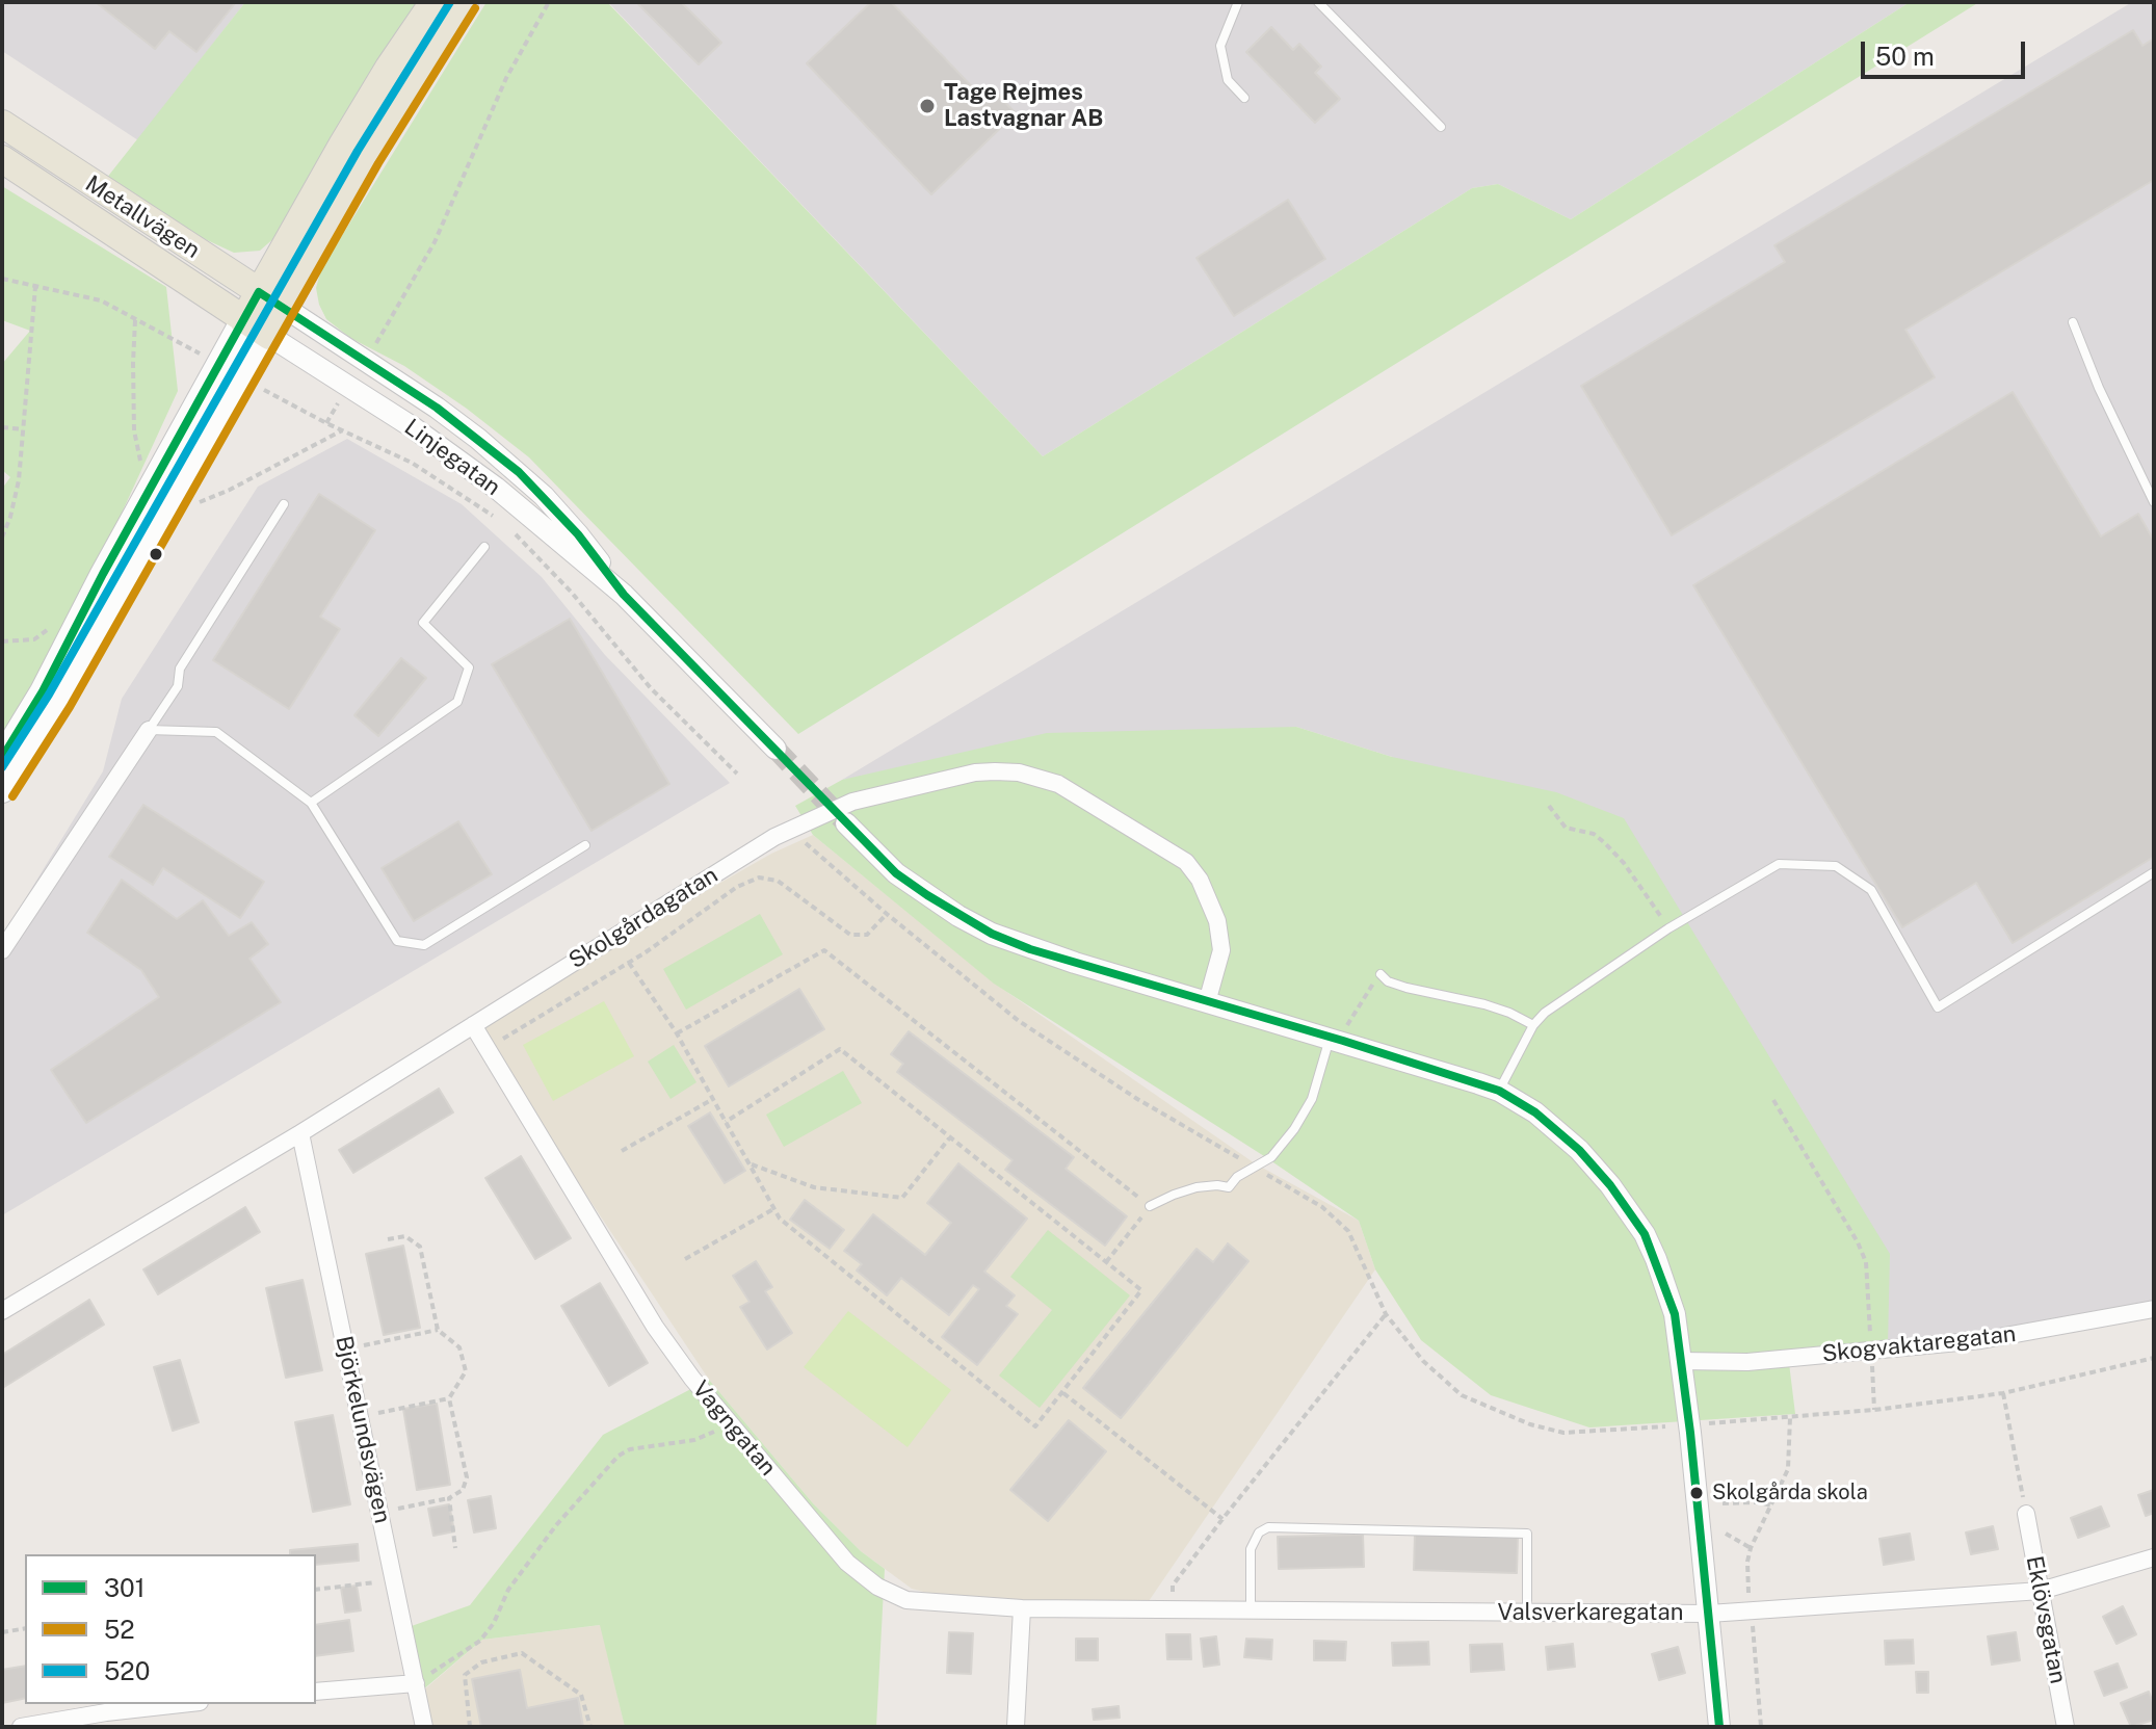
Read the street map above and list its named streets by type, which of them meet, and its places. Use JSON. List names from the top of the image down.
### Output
{
  "streets": {
    "main road": ["Metallvägen"],
    "street": [
      "Linjegatan",
      "Skolgårdagatan",
      "Skogvaktaregatan",
      "Vagngatan",
      "Björkelundsvägen",
      "Valsverkaregatan",
      "Eklövsgatan"
    ]
  },
  "crossings": [
    ["Metallvägen", "Linjegatan"],
    ["Skolgårdagatan", "Vagngatan"],
    ["Skolgårdagatan", "Björkelundsvägen"],
    ["Vagngatan", "Valsverkaregatan"],
    ["Valsverkaregatan", "Eklövsgatan"]
  ],
  "places": ["Tage Rejmes Lastvagnar AB", "Skolgårda skola"],
  "lines": ["transit line 520", "transit line 52", "transit line 301"],
  "legend": ["301", "52", "520"],
  "scale_bar": "50 m"
}
